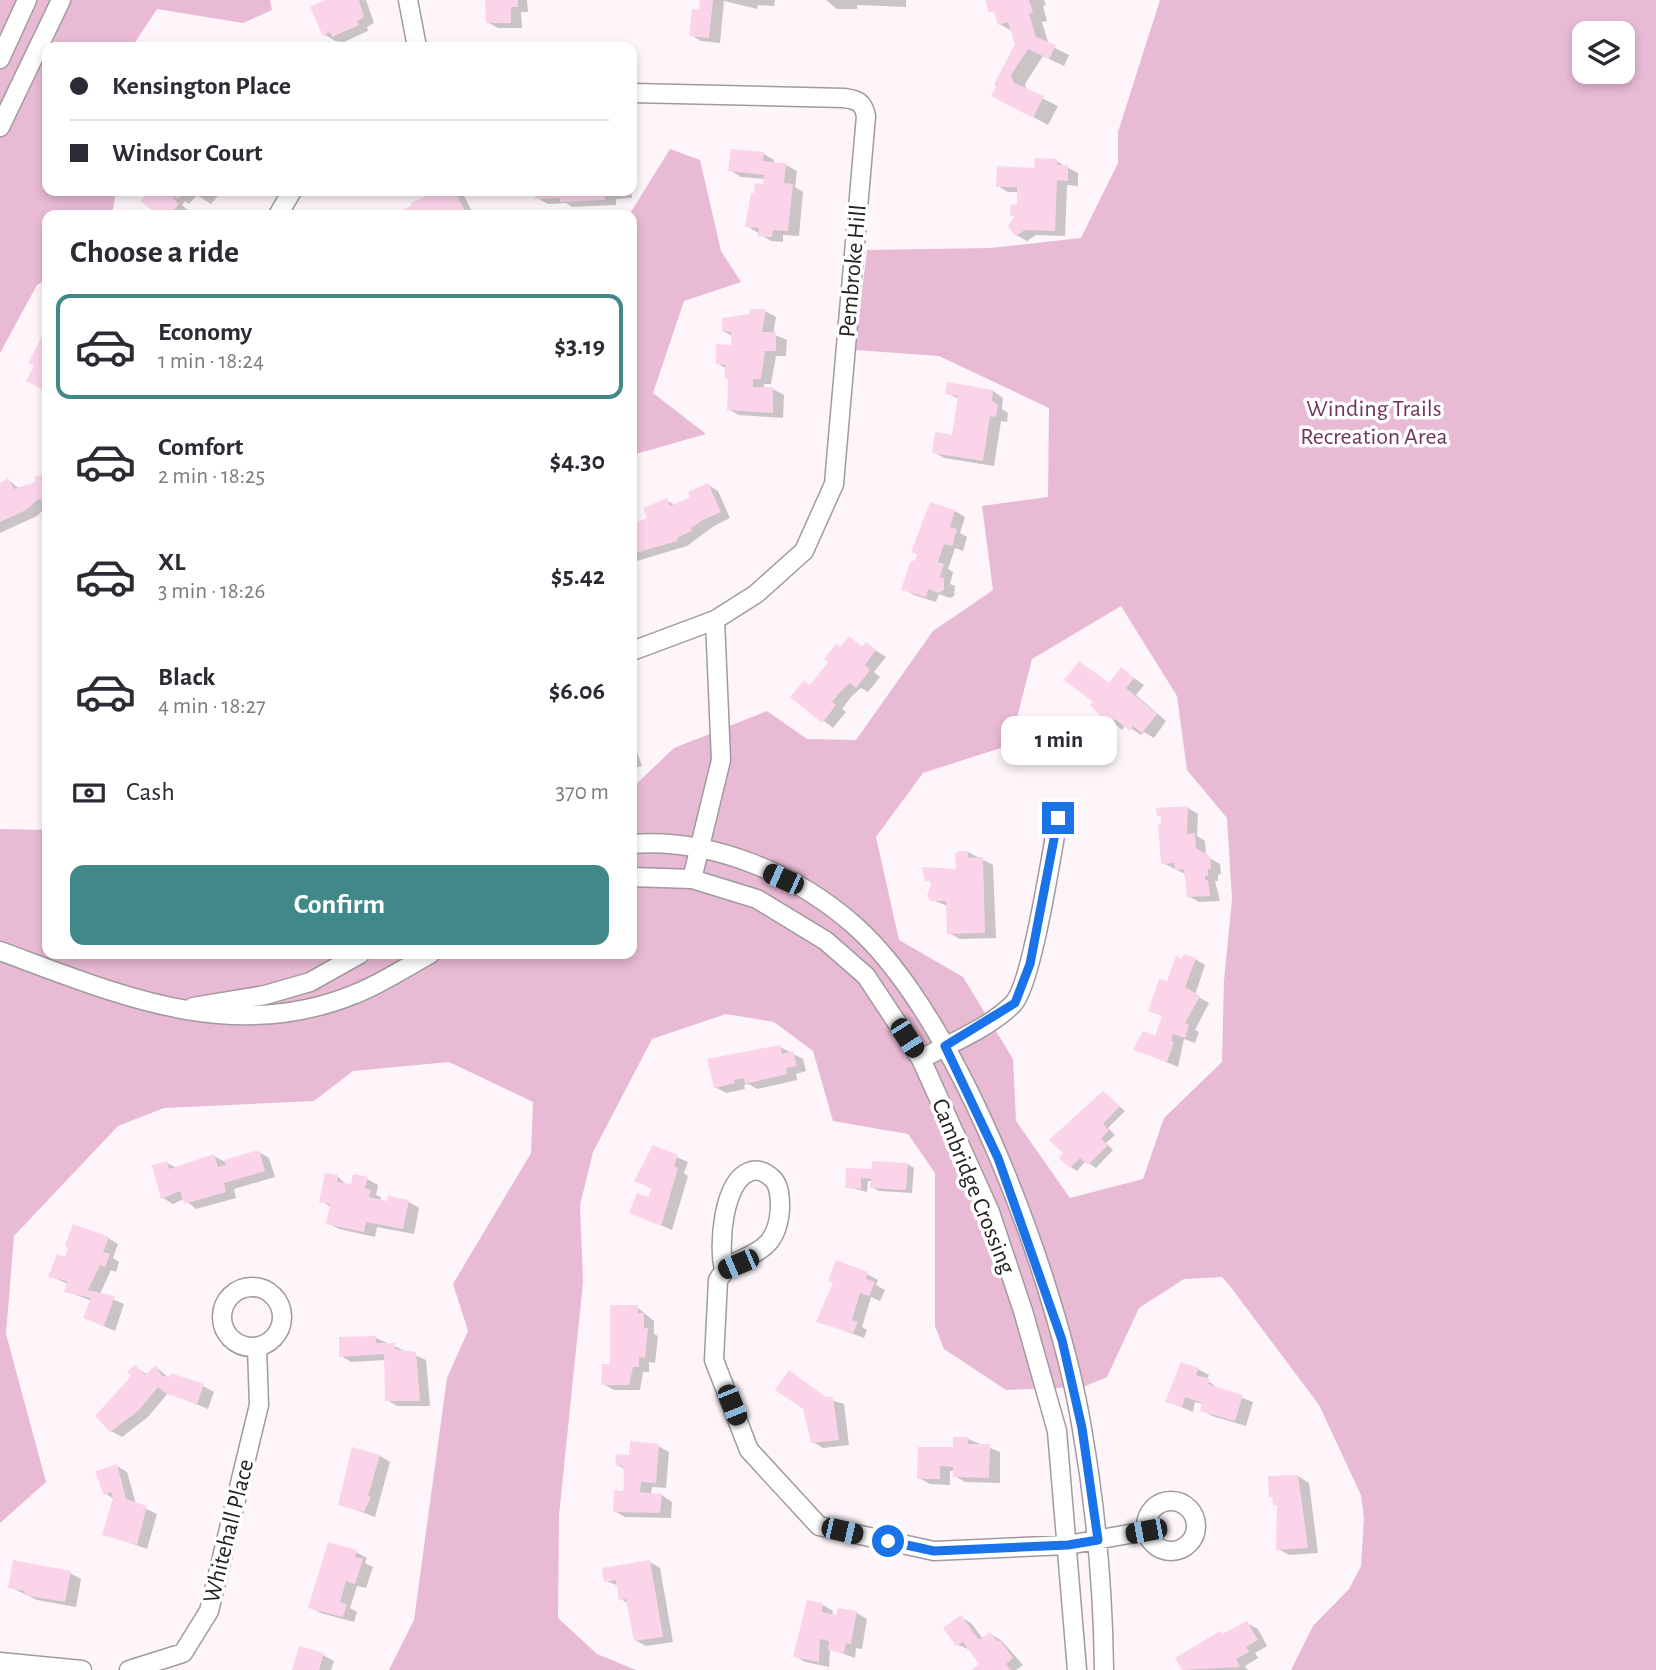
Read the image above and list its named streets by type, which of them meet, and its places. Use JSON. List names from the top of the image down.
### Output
{
  "streets": {
    "street": ["Pembroke Hill", "Cambridge Crossing", "Whitehall Place"]
  },
  "parks": ["Winding Trails Recreation Area"],
  "page": {
    "banner": ["Kensington Place", "Windsor Court"],
    "heading": "Choose a ride",
    "list": [
      {
        "name": "Economy",
        "note": "1 min · 18:24",
        "value": "$3.19"
      },
      {
        "name": "Comfort",
        "note": "2 min · 18:25",
        "value": "$4.30"
      },
      {
        "name": "XL",
        "note": "3 min · 18:26",
        "value": "$5.42"
      },
      {
        "name": "Black",
        "note": "4 min · 18:27",
        "value": "$6.06"
      }
    ],
    "bubble": "1 min",
    "pay": ["Cash", "370 m"],
    "buttons": "Confirm"
  }
}
